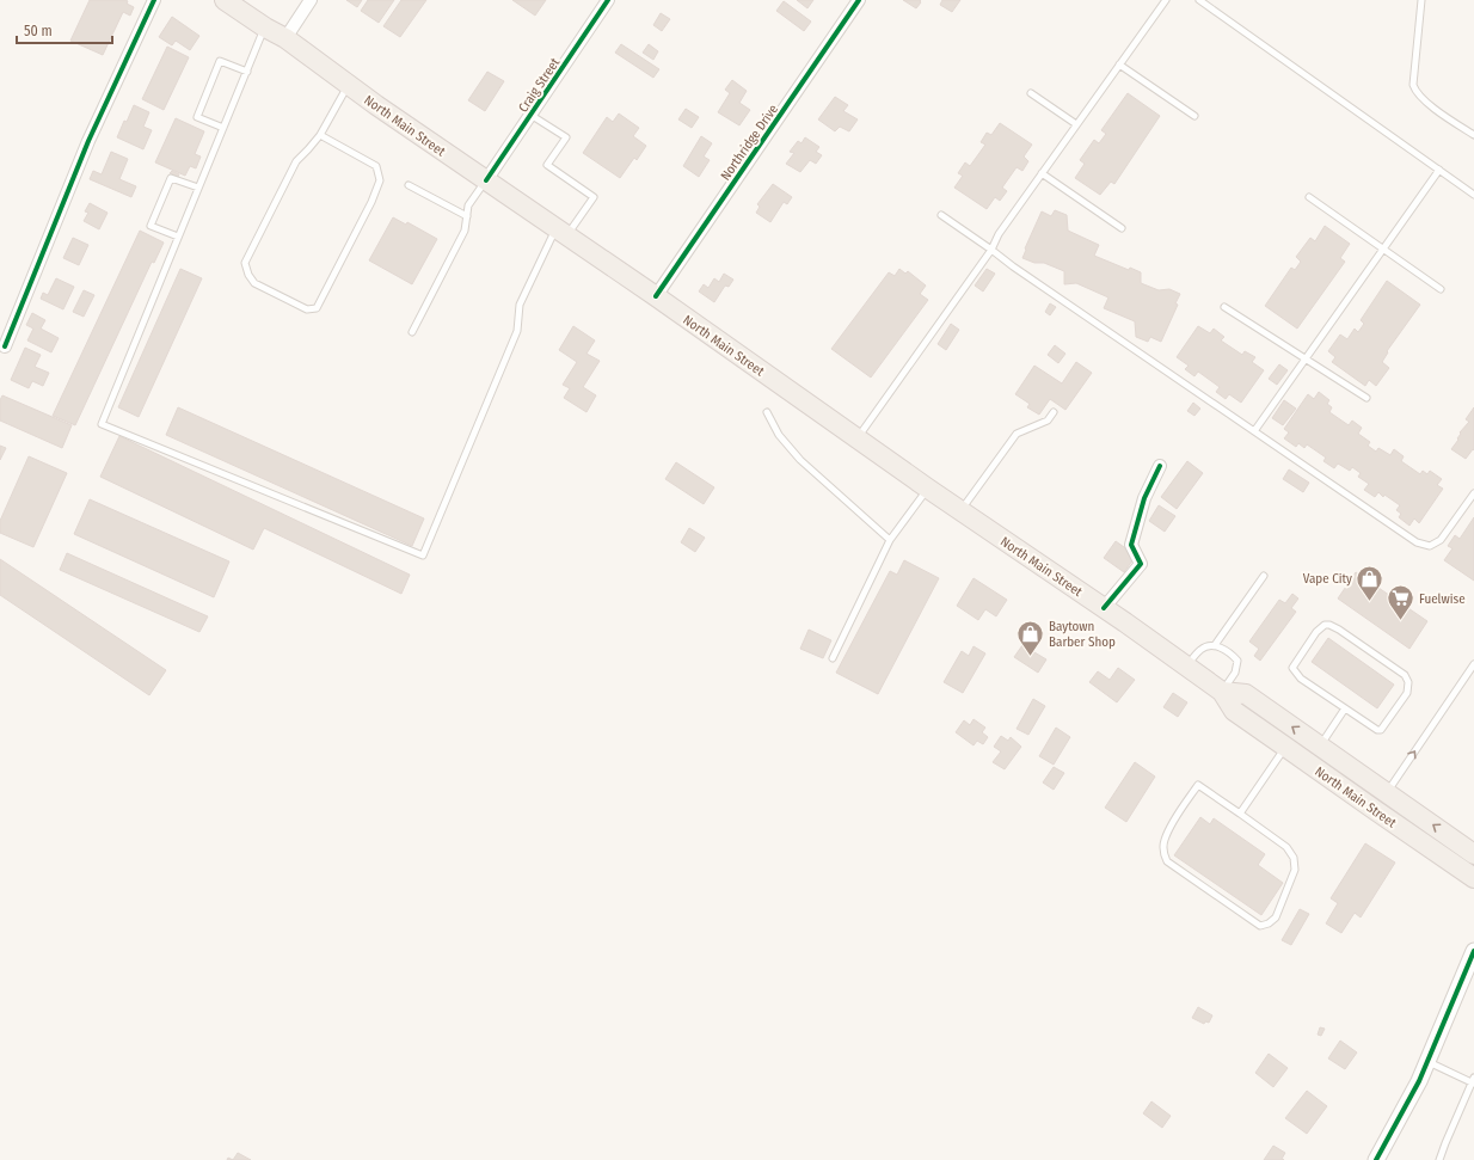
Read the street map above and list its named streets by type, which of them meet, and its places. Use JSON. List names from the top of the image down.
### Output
{
  "streets": {
    "main road": ["North Main Street"],
    "street": ["Craig Street", "Northridge Drive"]
  },
  "crossings": [
    ["Craig Street", "North Main Street"],
    ["North Main Street", "Northridge Drive"]
  ],
  "places": {
    "shop": ["Vape City", "Baytown Barber Shop"],
    "supermarket": ["Fuelwise"]
  },
  "scale_bar": "50 m"
}
